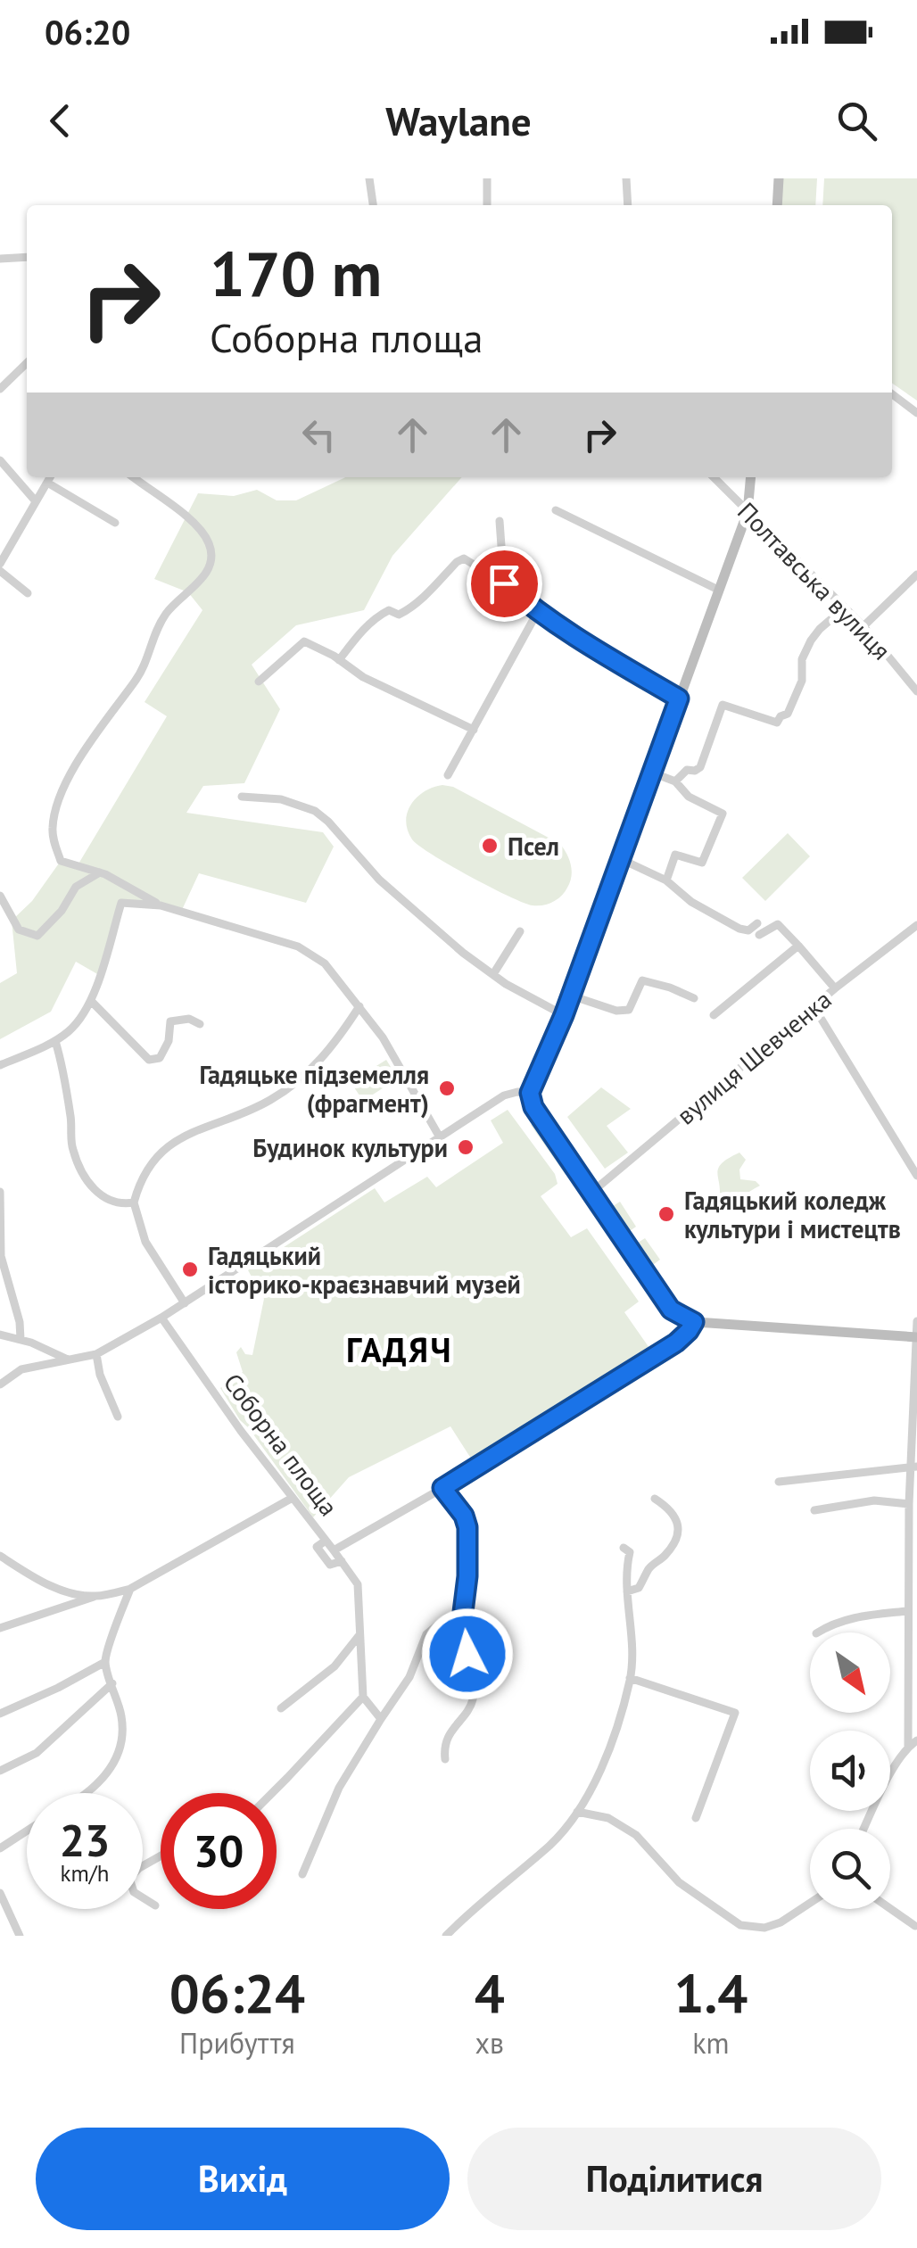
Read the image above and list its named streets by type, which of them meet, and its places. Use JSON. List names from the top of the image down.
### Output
{
  "streets": {
    "street": ["Полтавська вулиця", "вулиця Шевченка", "Соборна площа"]
  },
  "districts": ["ГАДЯЧ"],
  "places": [
    "Псел",
    "Гадяцьке підземелля (фрагмент)",
    "Будинок культури",
    "Гадяцький коледж культури і мистецтв",
    "Гадяцький історико-краєзнавчий музей"
  ],
  "north": "bottom right",
  "page": {
    "status": "06:20",
    "header": "Waylane",
    "turn": ["170 m", "Соборна площа"],
    "speed": "23 km/h",
    "limit": "30",
    "eta": [
      "06:24",
      "Прибуття",
      "4",
      "хв",
      "1.4",
      "km"
    ],
    "buttons": ["Вихід", "Поділитися"]
  }
}
